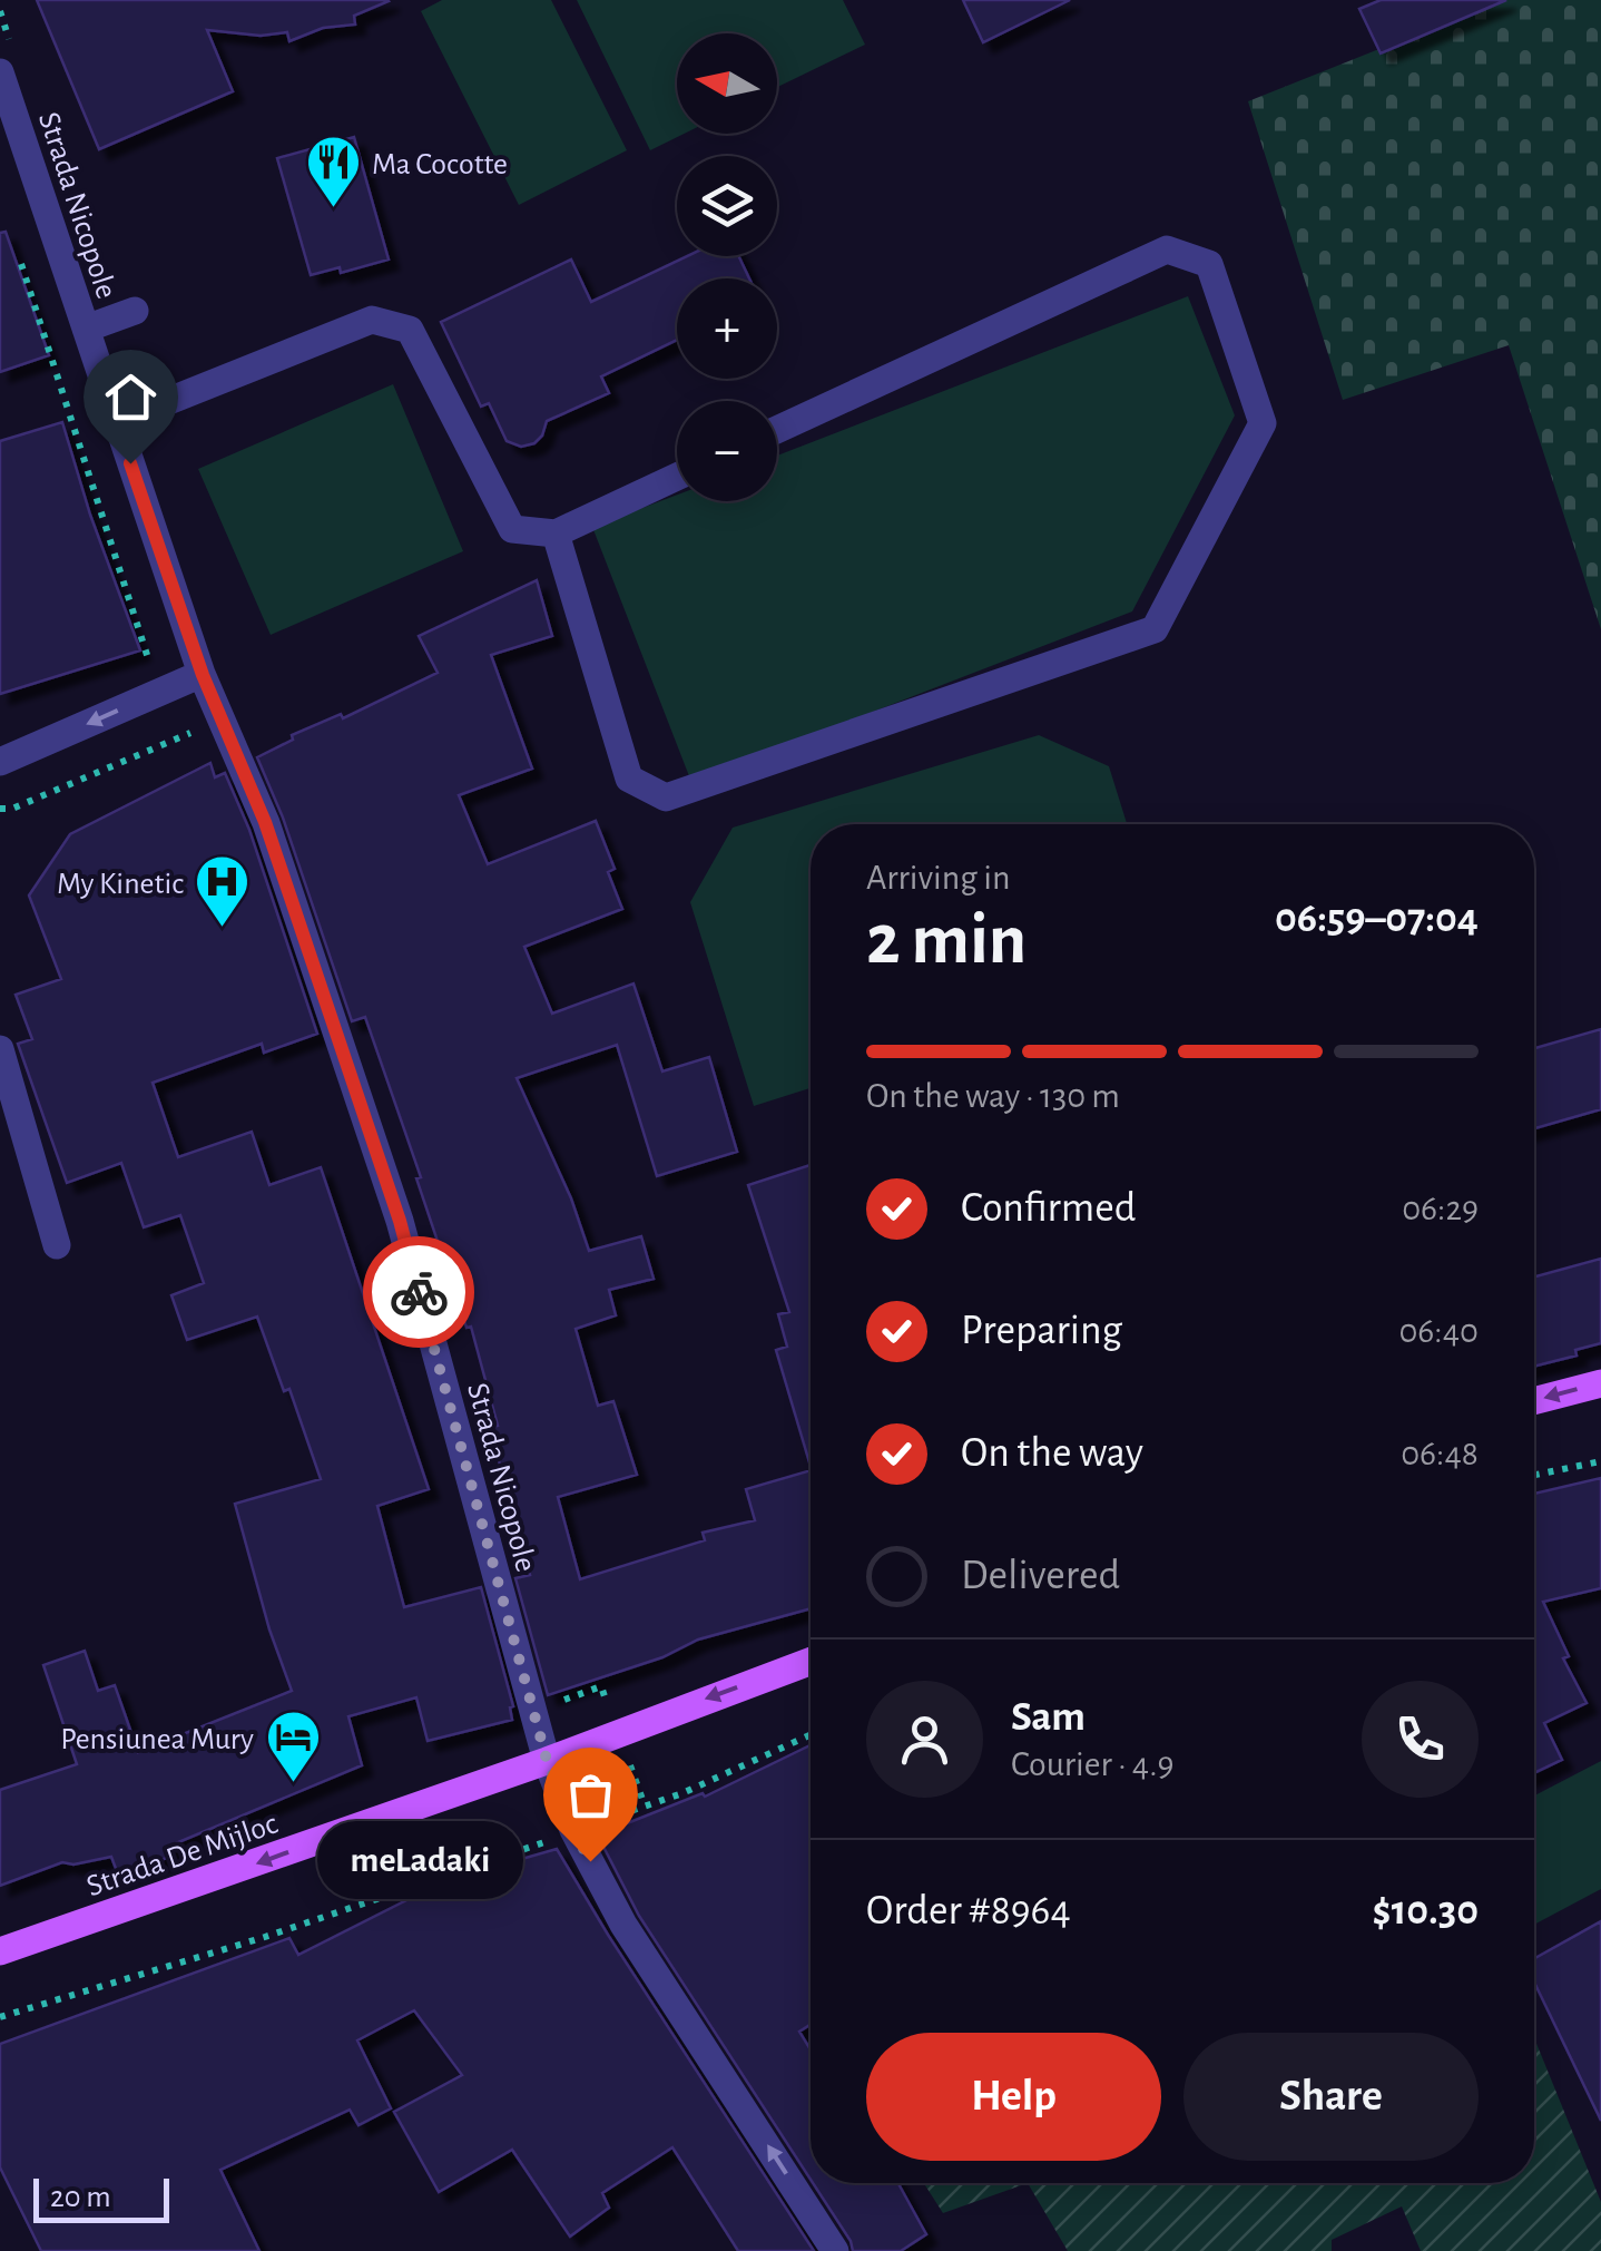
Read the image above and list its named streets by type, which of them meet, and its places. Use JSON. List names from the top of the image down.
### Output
{
  "streets": {
    "main road": ["Strada De Mijloc"],
    "street": ["Strada Nicopole"]
  },
  "crossings": [
    ["Strada Nicopole", "Strada De Mijloc"]
  ],
  "one_way": ["Strada De Mijloc"],
  "places": {
    "restaurant": ["Ma Cocotte"],
    "hospital": ["My Kinetic"],
    "hotel": ["Pensiunea Mury"],
    "other": ["meLadaki"]
  },
  "scale_bar": "20 m",
  "north": "left",
  "page": {
    "map_buttons": ["+", "−"],
    "heading": ["2 min", "Arriving in", "06:59–07:04"],
    "panel": [
      "Sam",
      "Courier · 4.9",
      "Order #8964",
      "$10.30"
    ],
    "bar": "On the way · 130 m",
    "list": [
      ["Confirmed", "06:29"],
      ["Preparing", "06:40"],
      ["On the way", "06:48"],
      "Delivered"
    ],
    "bubble": "meLadaki",
    "buttons": ["Help", "Share"],
    "scale": "20 m"
  }
}
